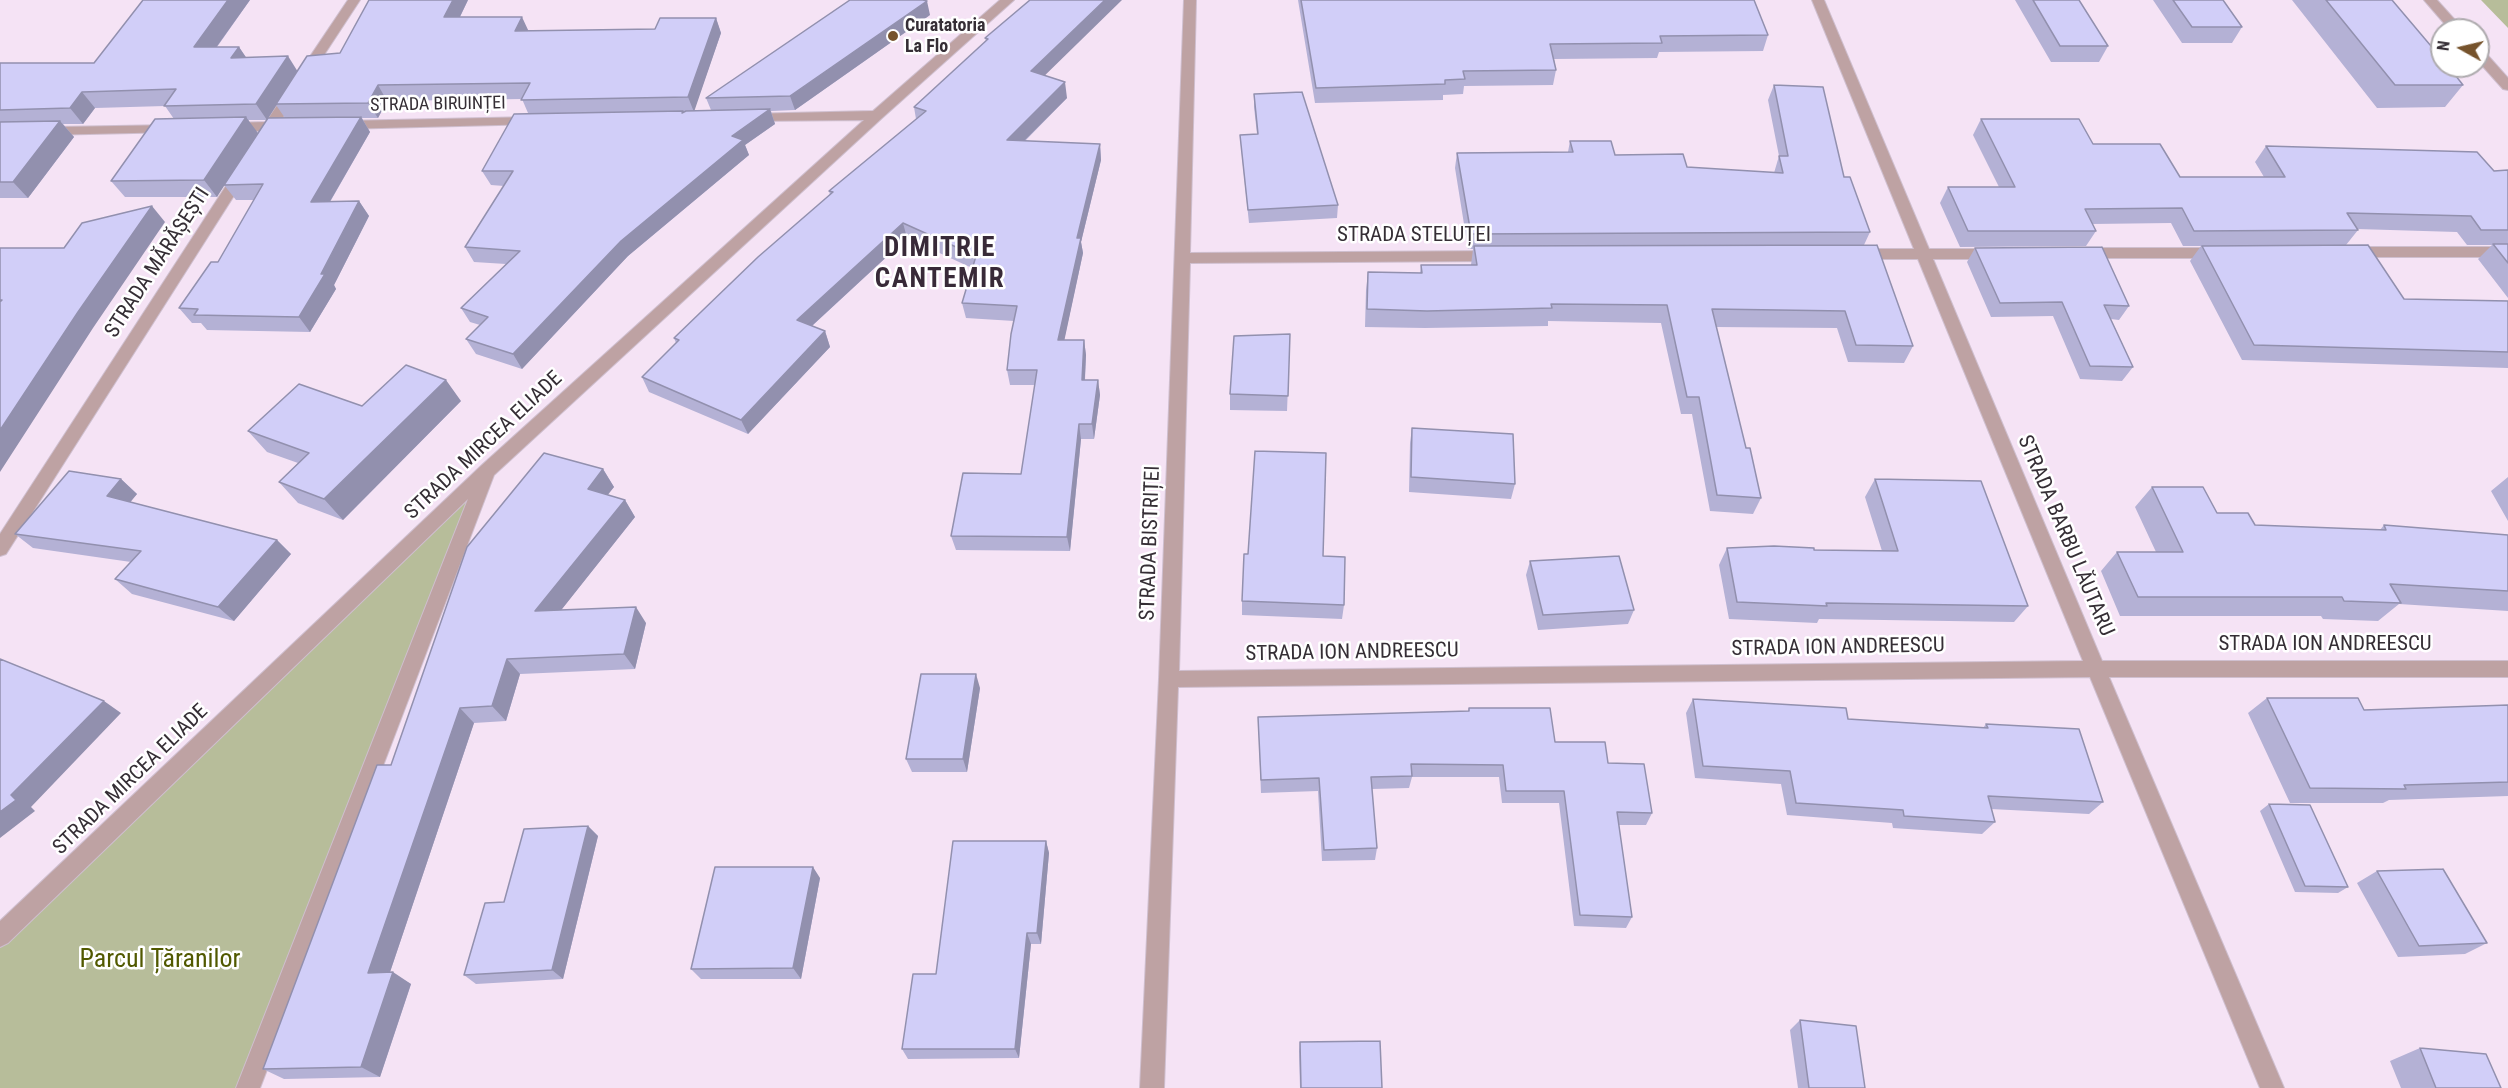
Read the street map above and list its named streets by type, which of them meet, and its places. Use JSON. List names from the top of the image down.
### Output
{
  "streets": {
    "street": [
      "STRADA BIRUINȚEI",
      "STRADA STELUȚEI",
      "STRADA MĂRĂȘEȘTI",
      "STRADA MIRCEA ELIADE",
      "STRADA BARBU LĂUTARU",
      "STRADA BISTRIȚEI",
      "STRADA ION ANDREESCU"
    ]
  },
  "crossings": [
    ["STRADA STELUȚEI", "STRADA BISTRIȚEI"],
    ["STRADA BARBU LĂUTARU", "STRADA ION ANDREESCU"],
    ["STRADA BISTRIȚEI", "STRADA ION ANDREESCU"]
  ],
  "districts": ["DIMITRIE CANTEMIR"],
  "parks": ["Parcul Țăranilor"],
  "places": ["Curatatoria La Flo"],
  "north": "left"
}
